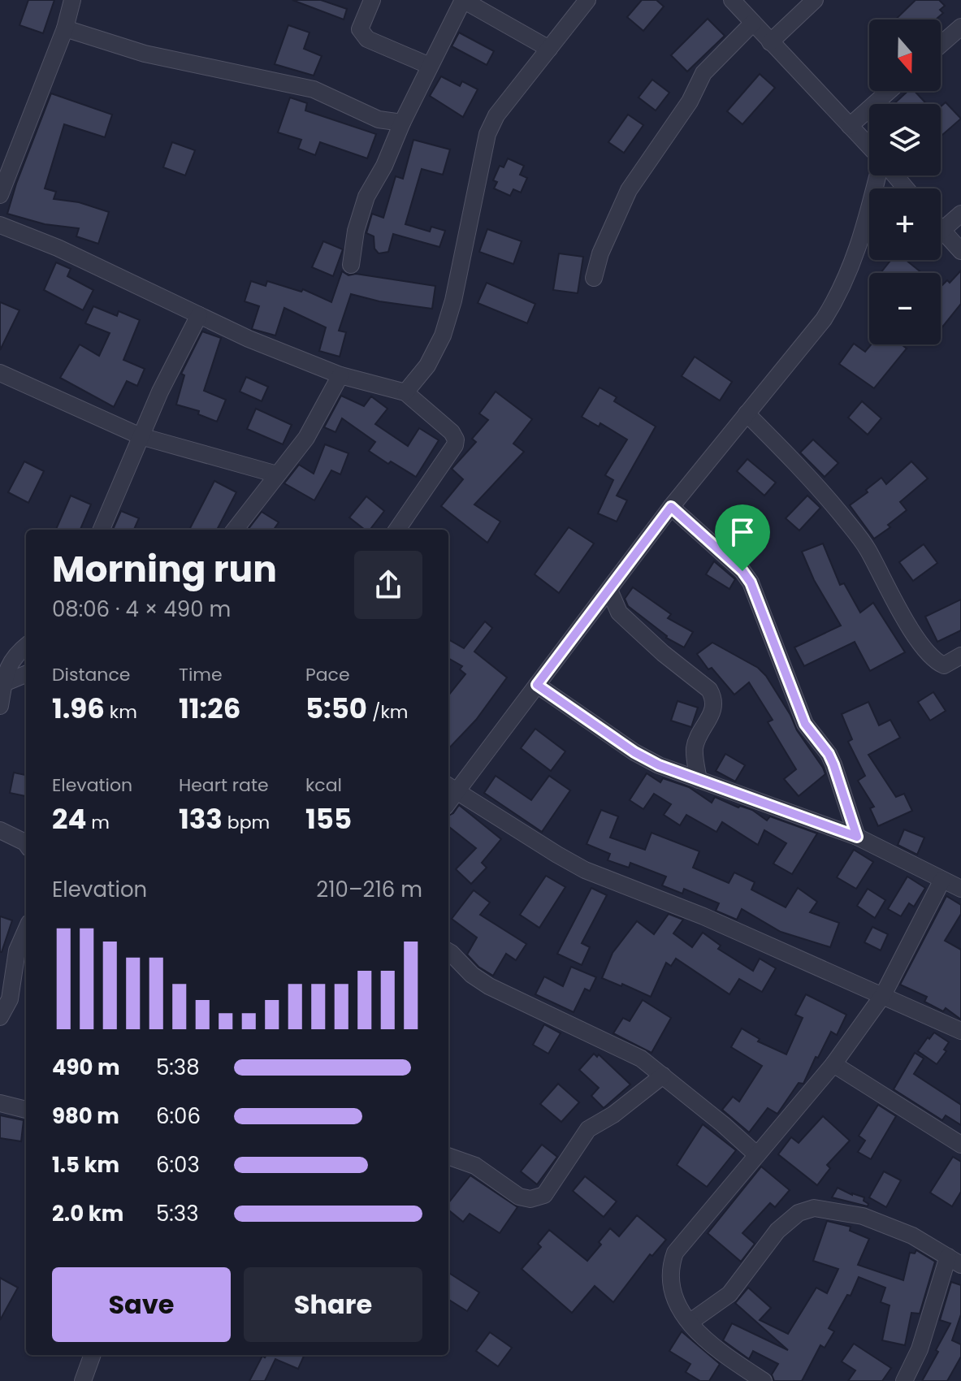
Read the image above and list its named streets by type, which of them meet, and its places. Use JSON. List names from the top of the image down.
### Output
{
  "north": "bottom",
  "page": {
    "map_buttons": ["+", "−"],
    "heading": ["Morning run", "08:06 · 4 × 490 m"],
    "stats": [
      ["Distance", "1.96 km"],
      ["Time", "11:26"],
      ["Pace", "5:50 /km"],
      ["Elevation", "24 m"],
      ["Heart rate", "133 bpm"],
      ["kcal", "155"]
    ],
    "chart": ["Elevation", "210–216 m"],
    "list": [
      {
        "name": "490 m",
        "note": "5:38"
      },
      {
        "name": "980 m",
        "note": "6:06"
      },
      {
        "name": "1.5 km",
        "note": "6:03"
      },
      {
        "name": "2.0 km",
        "note": "5:33"
      }
    ],
    "buttons": ["Save", "Share"]
  }
}
